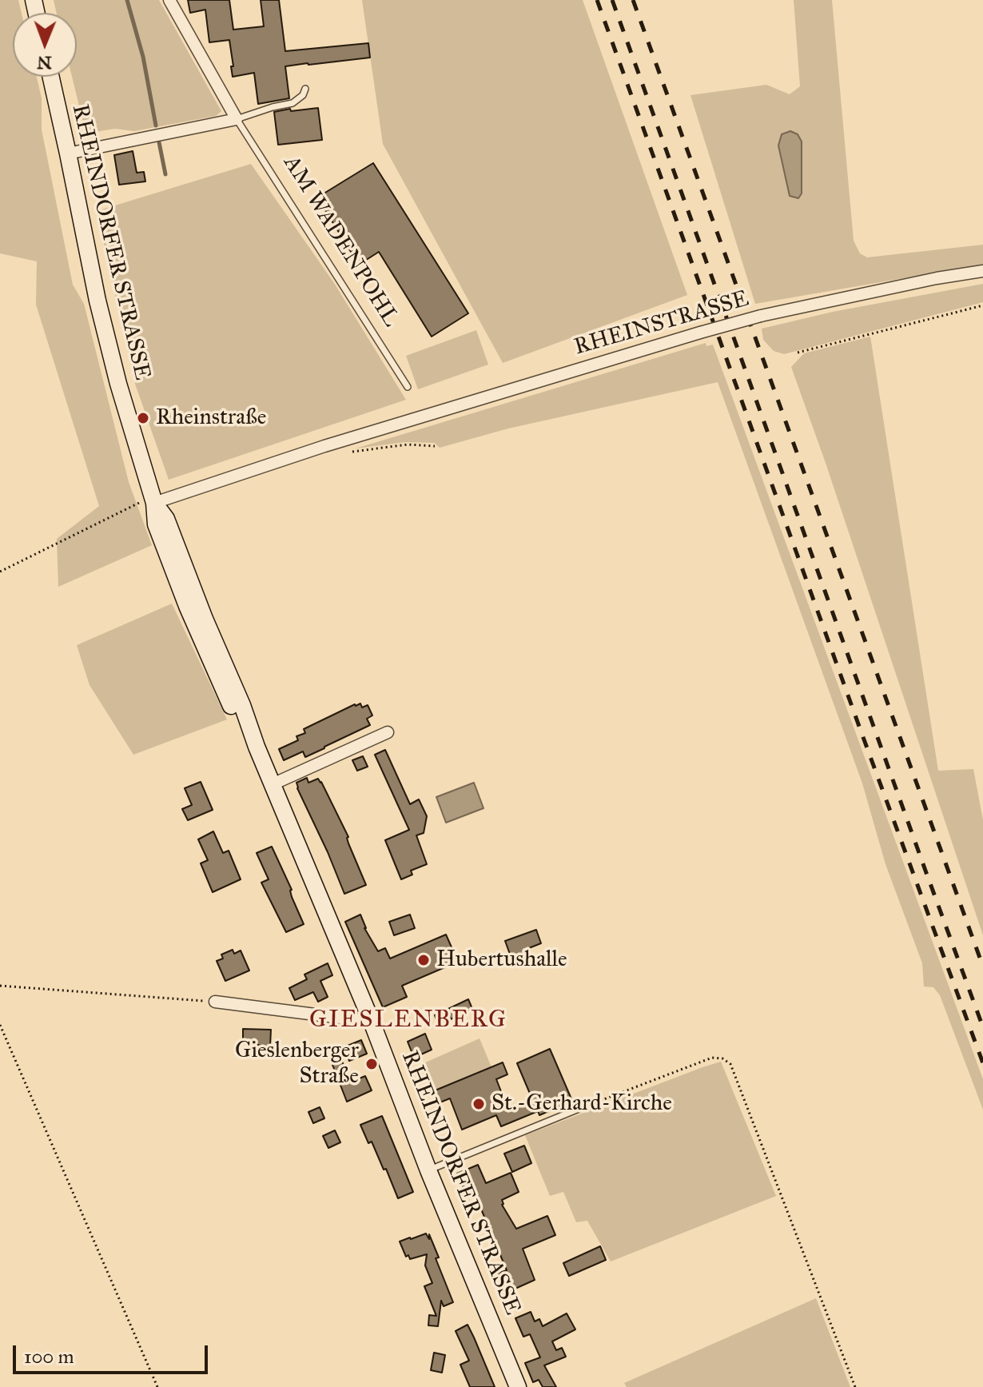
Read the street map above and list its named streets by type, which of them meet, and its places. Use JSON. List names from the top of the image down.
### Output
{
  "streets": {
    "main road": ["RHEINDORFER STRASSE"],
    "street": ["AM WADENPOHL", "RHEINSTRASSE"]
  },
  "crossings": [
    ["RHEINDORFER STRASSE", "RHEINSTRASSE"]
  ],
  "districts": ["GIESLENBERG"],
  "places": [
    "Rheinstraße",
    "Hubertushalle",
    "Gieslenberger Straße",
    "St.-Gerhard-Kirche"
  ],
  "scale_bar": "100 m",
  "north": "bottom"
}
